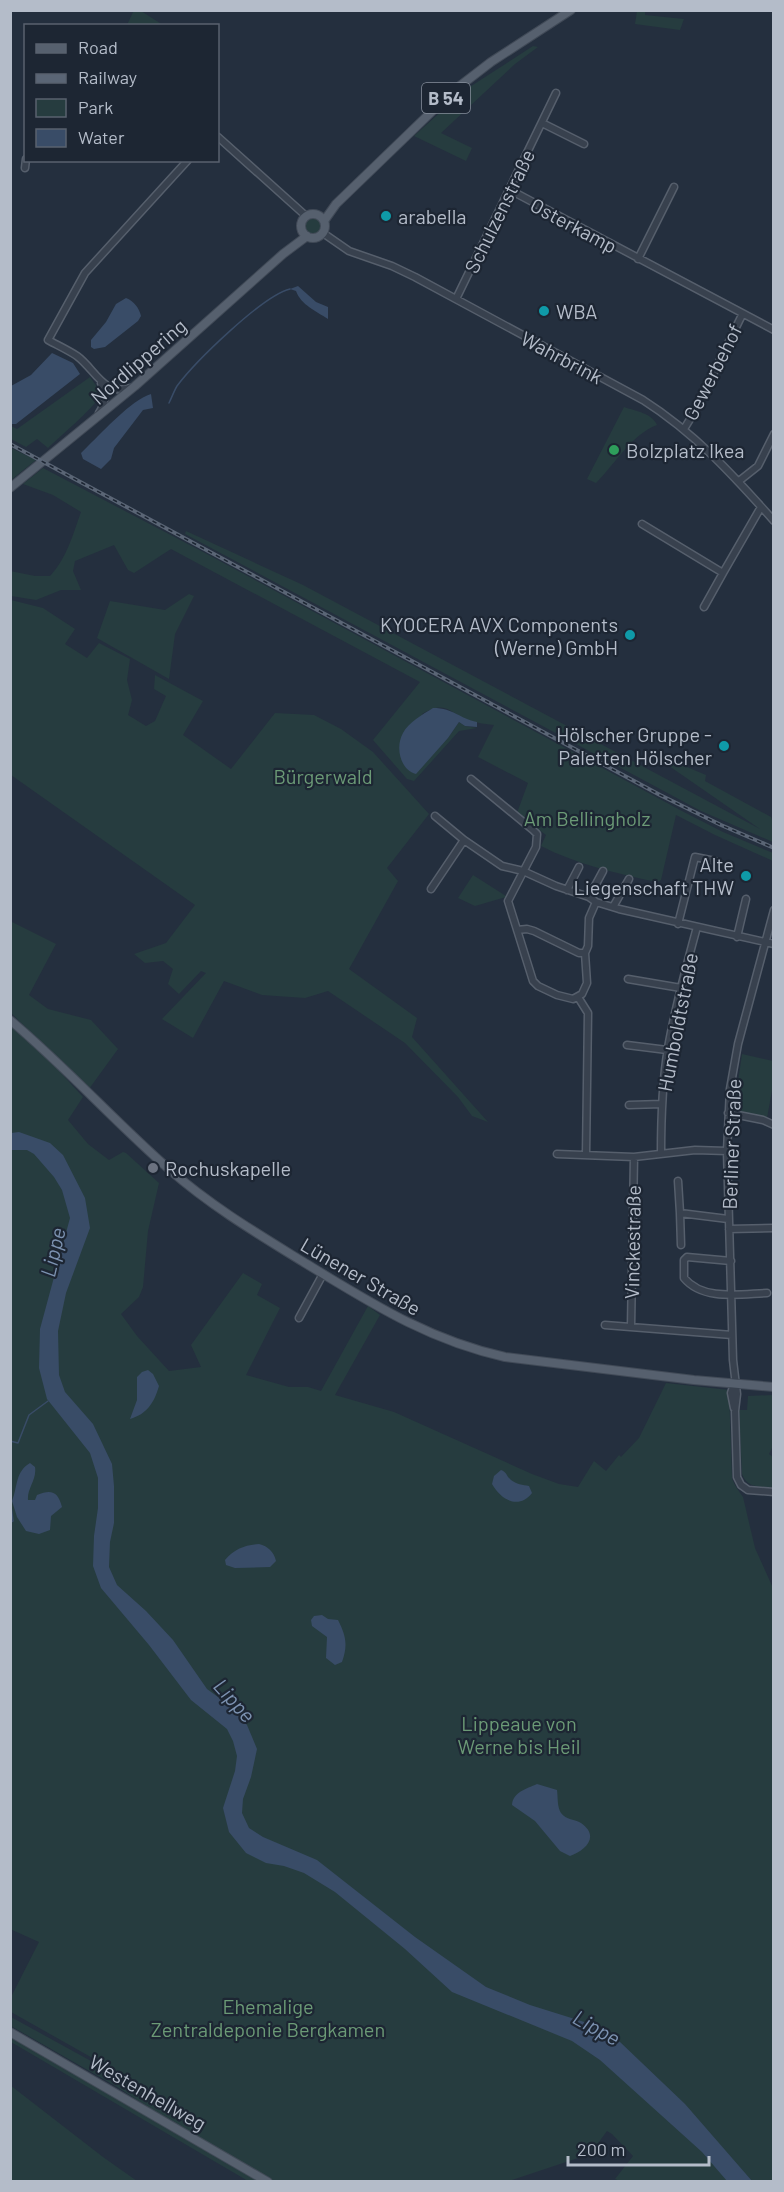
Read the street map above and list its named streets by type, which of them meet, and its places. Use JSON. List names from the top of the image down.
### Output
{
  "streets": {
    "main road": [
      "B 54",
      "Nordlippering",
      "Lünener Straße",
      "Westenhellweg"
    ],
    "street": [
      "Schulzenstraße",
      "Osterkamp",
      "Wahrbrink",
      "Gewerbehof",
      "Humboldtstraße",
      "Berliner Straße",
      "Vinckestraße"
    ]
  },
  "crossings": [
    ["B 54", "Wahrbrink"],
    ["B 54", "Nordlippering"],
    ["Schulzenstraße", "Osterkamp"],
    ["Schulzenstraße", "Wahrbrink"],
    ["Osterkamp", "Gewerbehof"],
    ["Wahrbrink", "Nordlippering"],
    ["Wahrbrink", "Gewerbehof"],
    ["Berliner Straße", "Lünener Straße"]
  ],
  "water": ["Lippe"],
  "parks": [
    "Bürgerwald",
    "Am Bellingholz",
    "Lippeaue von Werne bis Heil",
    "Ehemalige Zentraldeponie Bergkamen"
  ],
  "places": [
    "arabella",
    "WBA",
    "Bolzplatz Ikea",
    "KYOCERA AVX Components (Werne) GmbH",
    "Hölscher Gruppe - Paletten Hölscher",
    "Alte Liegenschaft THW",
    "Rochuskapelle"
  ],
  "legend": [
    "Road",
    "Railway",
    "Park",
    "Water"
  ],
  "scale_bar": "200 m"
}
